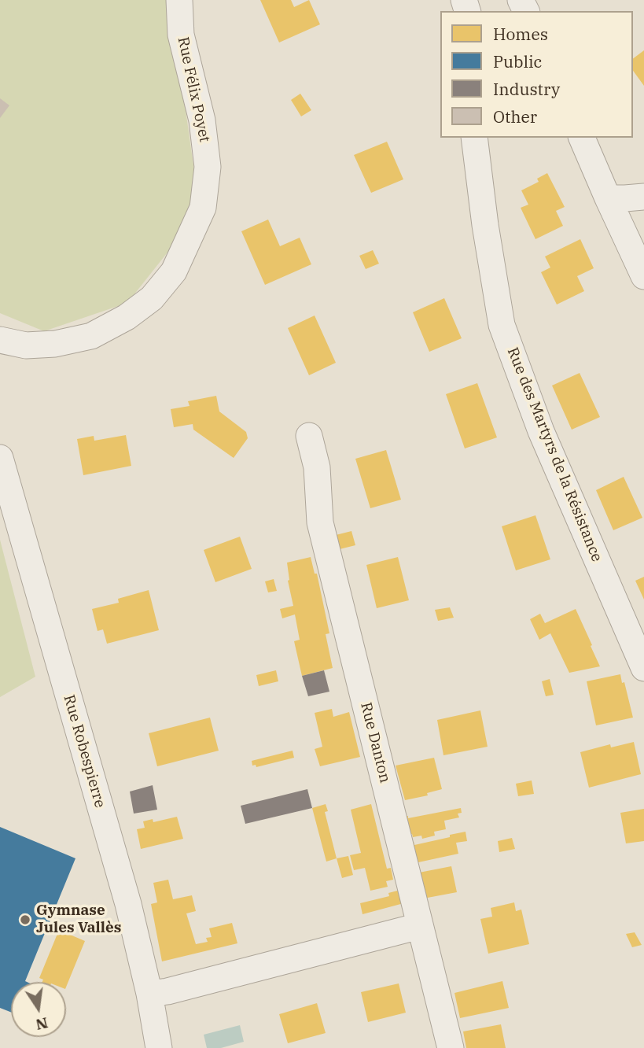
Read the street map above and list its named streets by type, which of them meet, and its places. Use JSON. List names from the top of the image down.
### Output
{
  "streets": {
    "street": [
      "Rue Félix Poyet",
      "Rue des Martyrs de la Résistance",
      "Rue Danton",
      "Rue Robespierre"
    ]
  },
  "places": ["Gymnase Jules Vallès"],
  "legend": [
    "Homes",
    "Public",
    "Industry",
    "Other"
  ],
  "north": "bottom"
}
